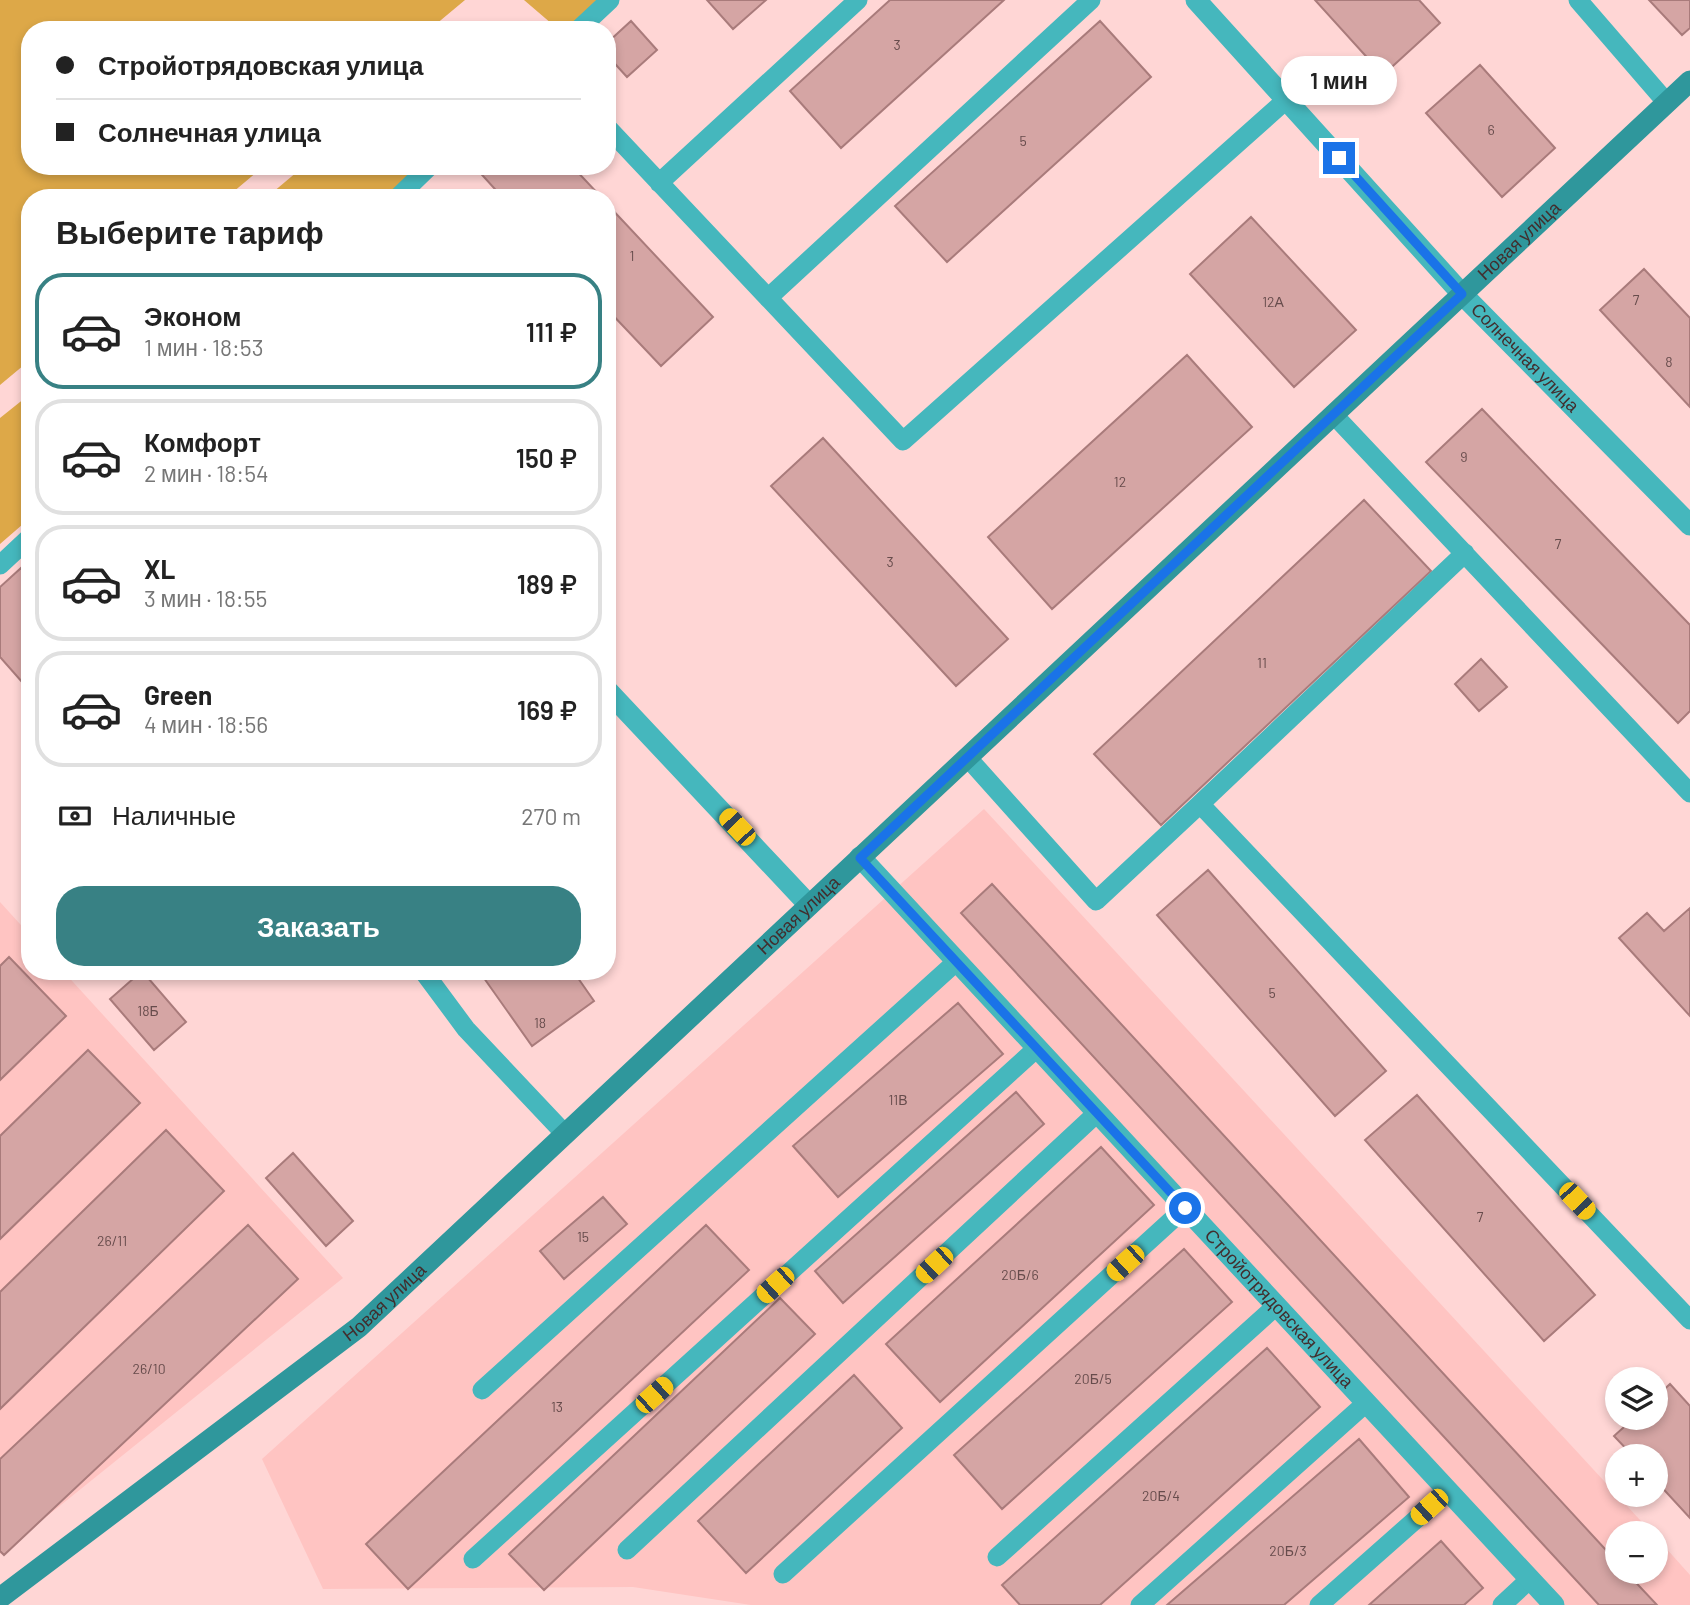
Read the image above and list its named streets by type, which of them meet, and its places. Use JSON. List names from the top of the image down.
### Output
{
  "streets": {
    "main road": ["Новая улица"],
    "street": ["Солнечная улица", "Стройотрядовская улица"]
  },
  "crossings": [
    ["Новая улица", "Солнечная улица"],
    ["Новая улица", "Стройотрядовская улица"]
  ],
  "house_numbers": [
    "3",
    "6",
    "5",
    "1",
    "7",
    "12А",
    "8",
    "9",
    "12",
    "7",
    "3",
    "11",
    "5",
    "18Б",
    "18",
    "11В",
    "7",
    "15",
    "26/11",
    "20Б/6",
    "26/10",
    "20Б/5",
    "13",
    "20Б/4",
    "20Б/3"
  ],
  "page": {
    "banner": ["Стройотрядовская улица", "Солнечная улица"],
    "bubble": "1 мин",
    "heading": "Выберите тариф",
    "list": [
      {
        "name": "Эконом",
        "note": "1 мин · 18:53",
        "value": "111 ₽"
      },
      {
        "name": "Комфорт",
        "note": "2 мин · 18:54",
        "value": "150 ₽"
      },
      {
        "name": "XL",
        "note": "3 мин · 18:55",
        "value": "189 ₽"
      },
      {
        "name": "Green",
        "note": "4 мин · 18:56",
        "value": "169 ₽"
      }
    ],
    "pay": ["Наличные", "270 m"],
    "buttons": "Заказать",
    "map_buttons": ["+", "−"]
  }
}
